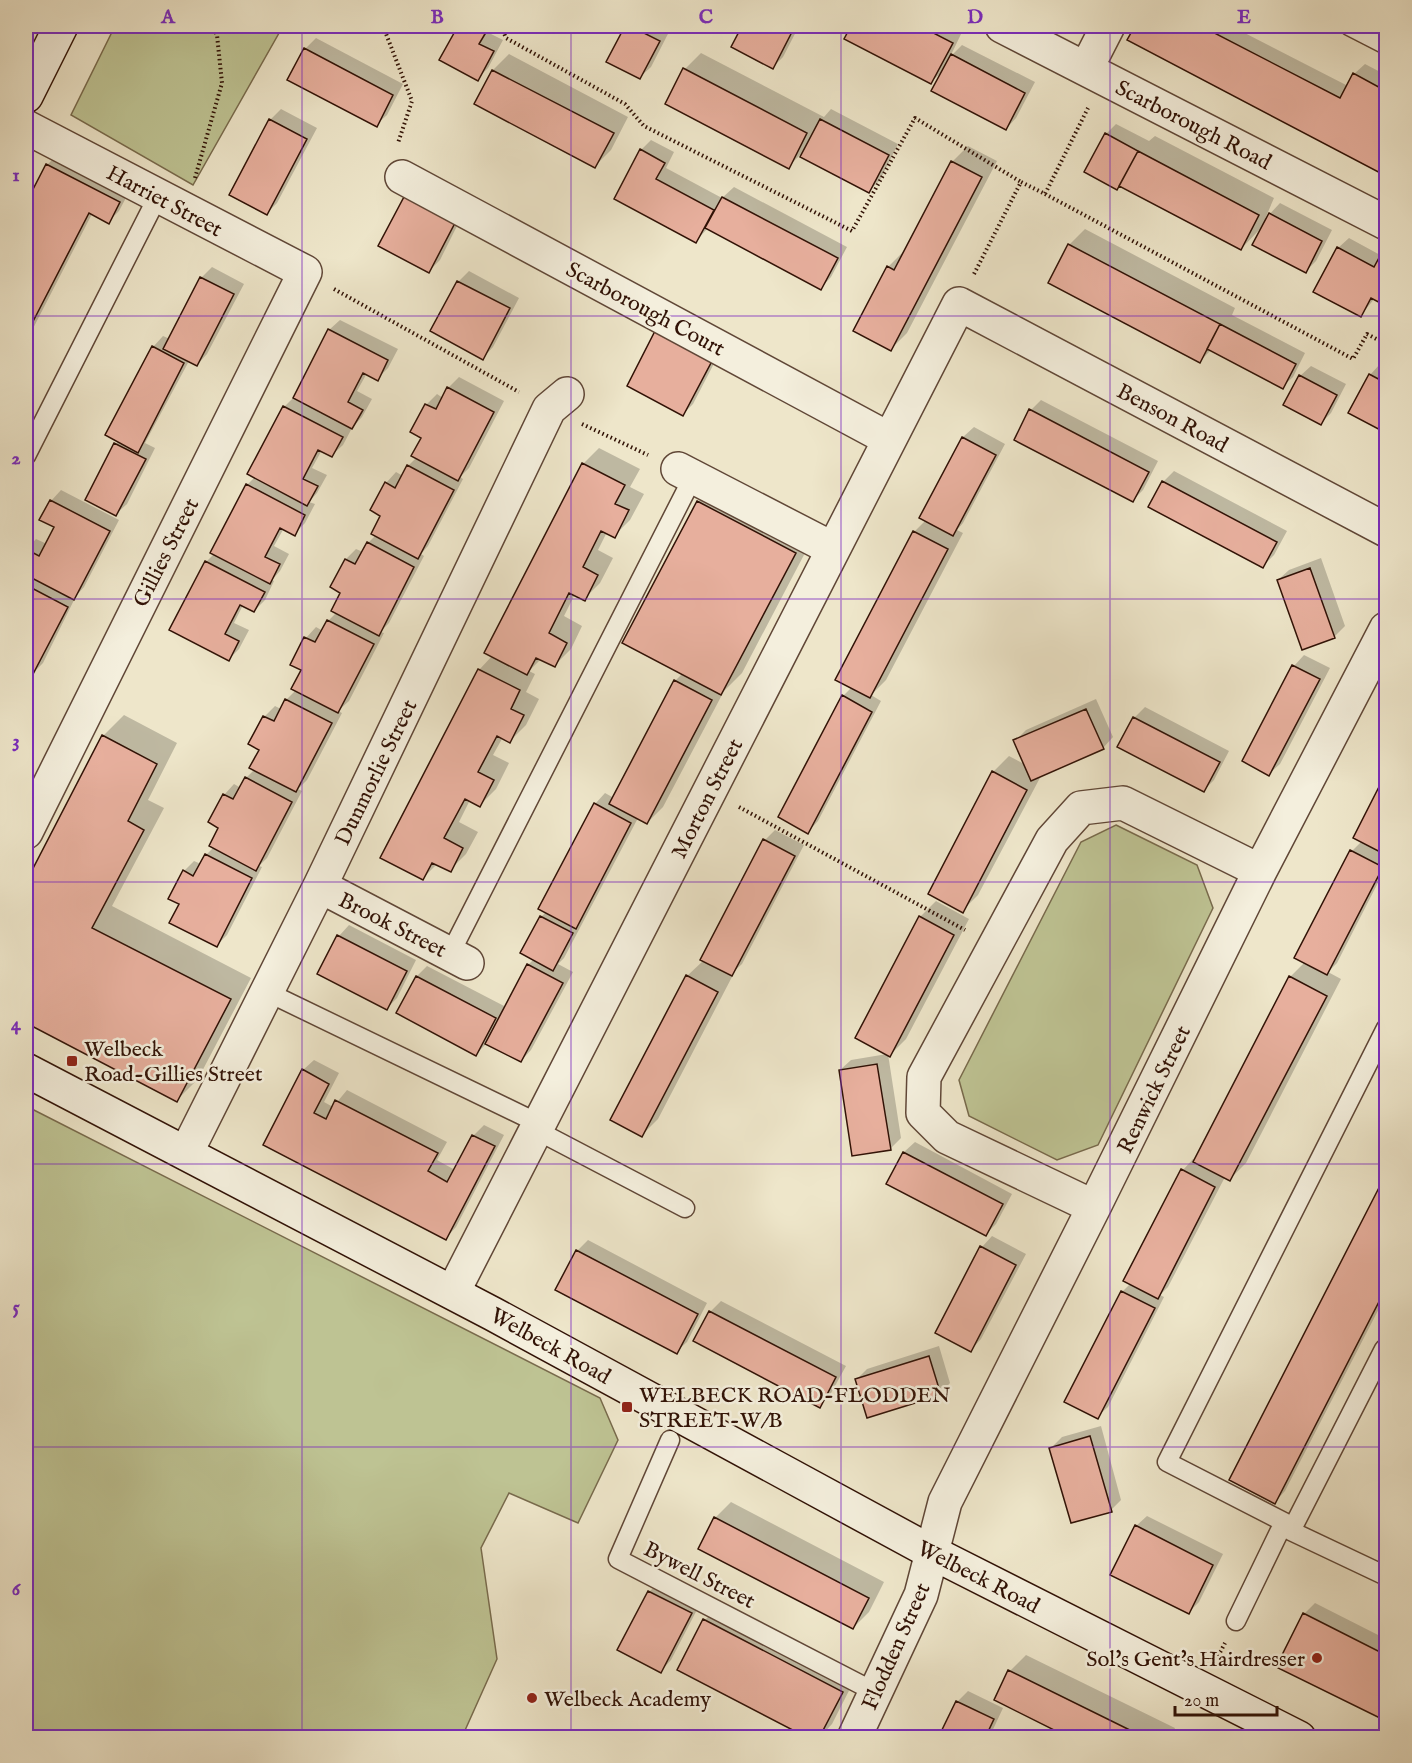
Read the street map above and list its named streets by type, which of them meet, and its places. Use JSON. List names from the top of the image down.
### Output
{
  "streets": {
    "street": [
      "Scarborough Road",
      "Harriet Street",
      "Scarborough Court",
      "Benson Road",
      "Gillies Street",
      "Dunmorlie Street",
      "Morton Street",
      "Brook Street",
      "Renwick Street",
      "Welbeck Road",
      "Flodden Street"
    ],
    "lane": ["Bywell Street"]
  },
  "crossings": [
    ["Harriet Street", "Gillies Street"],
    ["Scarborough Court", "Morton Street"],
    ["Benson Road", "Morton Street"],
    ["Dunmorlie Street", "Brook Street"],
    ["Dunmorlie Street", "Welbeck Road"],
    ["Morton Street", "Welbeck Road"],
    ["Renwick Street", "Welbeck Road"],
    ["Renwick Street", "Flodden Street"],
    ["Welbeck Road", "Flodden Street"],
    ["Bywell Street", "Flodden Street"]
  ],
  "places": {
    "transit": ["Welbeck Road-Gillies Street", "WELBECK ROAD-FLODDEN STREET-W/B"],
    "other": ["Sol's Gent's Hairdresser", "Welbeck Academy"]
  },
  "scale_bar": "20 m",
  "grid": {
    "columns": [
      "A",
      "B",
      "C",
      "D",
      "E"
    ],
    "rows": [
      "1",
      "2",
      "3",
      "4",
      "5",
      "6"
    ]
  }
}
